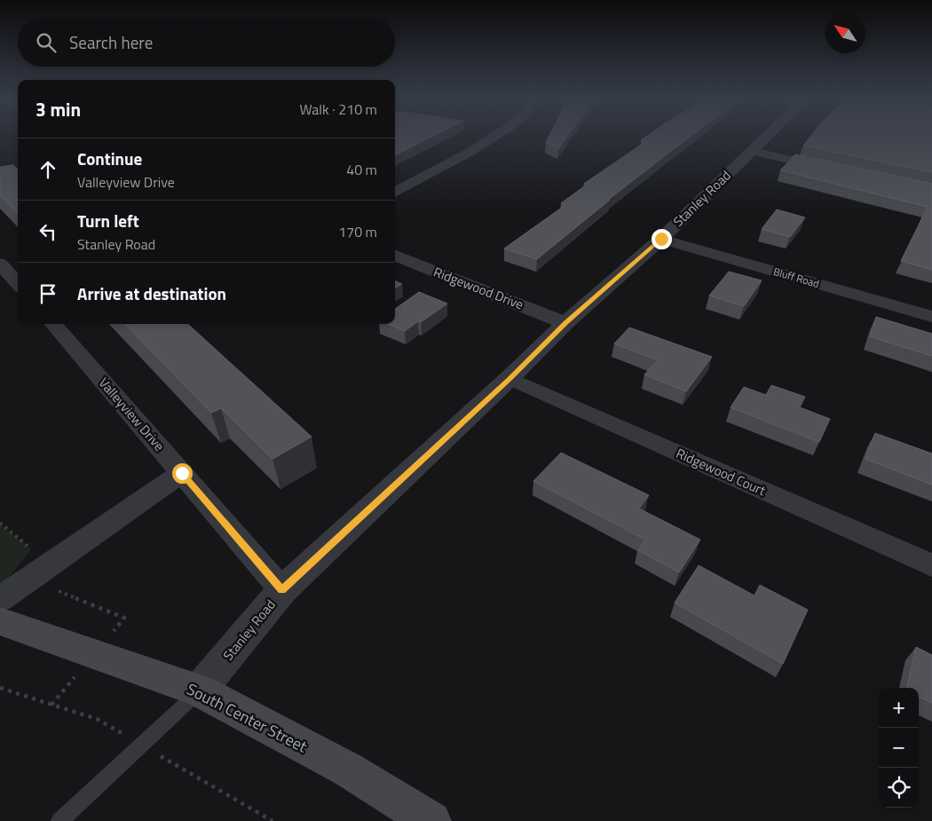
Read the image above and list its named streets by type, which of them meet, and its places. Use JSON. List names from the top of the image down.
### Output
{
  "streets": {
    "main road": ["South Center Street"],
    "street": [
      "Stanley Road",
      "Bluff Road",
      "Ridgewood Drive",
      "Valleyview Drive",
      "Ridgewood Court"
    ]
  },
  "crossings": [
    ["Stanley Road", "Bluff Road"],
    ["Stanley Road", "Ridgewood Drive"],
    ["Stanley Road", "Valleyview Drive"],
    ["Stanley Road", "Ridgewood Court"],
    ["Stanley Road", "South Center Street"]
  ],
  "north": "top left",
  "page": {
    "search": "Search here",
    "heading": ["3 min", "Walk · 210 m"],
    "list": [
      ["Continue", "Valleyview Drive", "40 m"],
      ["Turn left", "Stanley Road", "170 m"],
      "Arrive at destination"
    ],
    "map_buttons": ["+", "−"]
  }
}
